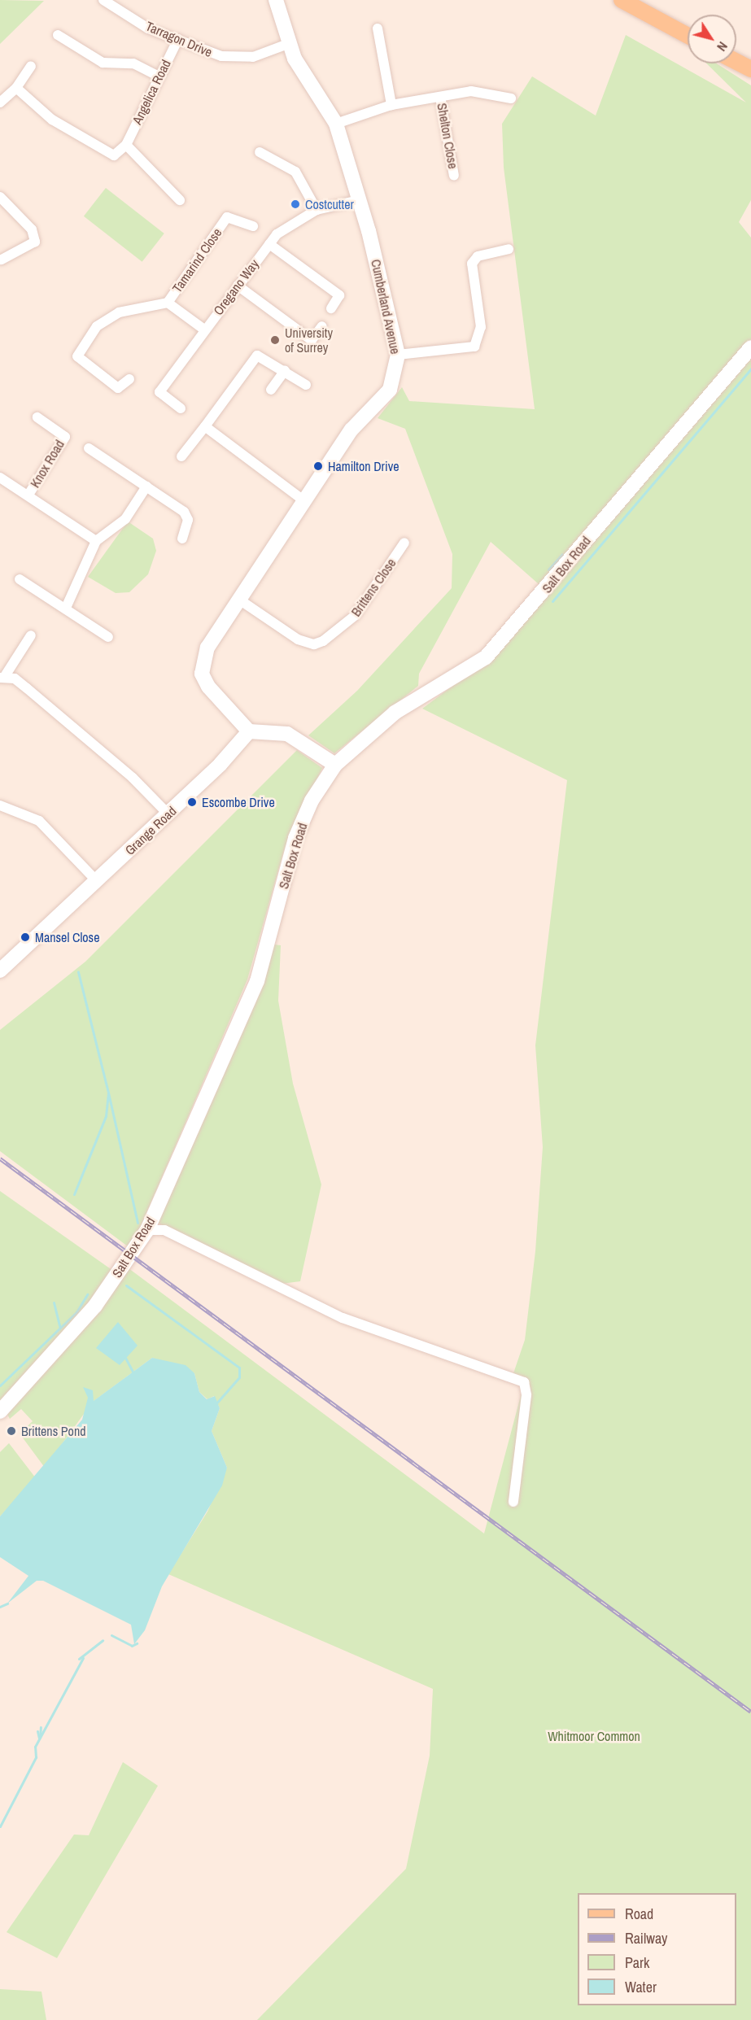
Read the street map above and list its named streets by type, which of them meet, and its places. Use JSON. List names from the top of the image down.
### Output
{
  "streets": {
    "street": [
      "Tarragon Drive",
      "Angelica Road",
      "Shelton Close",
      "Tamarind Close",
      "Oregano Way",
      "Cumberland Avenue",
      "Knox Road",
      "Salt Box Road",
      "Brittens Close",
      "Grange Road"
    ]
  },
  "crossings": [
    ["Tarragon Drive", "Angelica Road"],
    ["Tarragon Drive", "Cumberland Avenue"],
    ["Oregano Way", "Cumberland Avenue"],
    ["Cumberland Avenue", "Brittens Close"],
    ["Cumberland Avenue", "Grange Road"]
  ],
  "parks": ["Whitmoor Common"],
  "places": [
    "Costcutter",
    "University of Surrey",
    "Hamilton Drive",
    "Escombe Drive",
    "Mansel Close",
    "Brittens Pond"
  ],
  "legend": [
    "Road",
    "Railway",
    "Park",
    "Water"
  ],
  "north": "bottom right"
}
